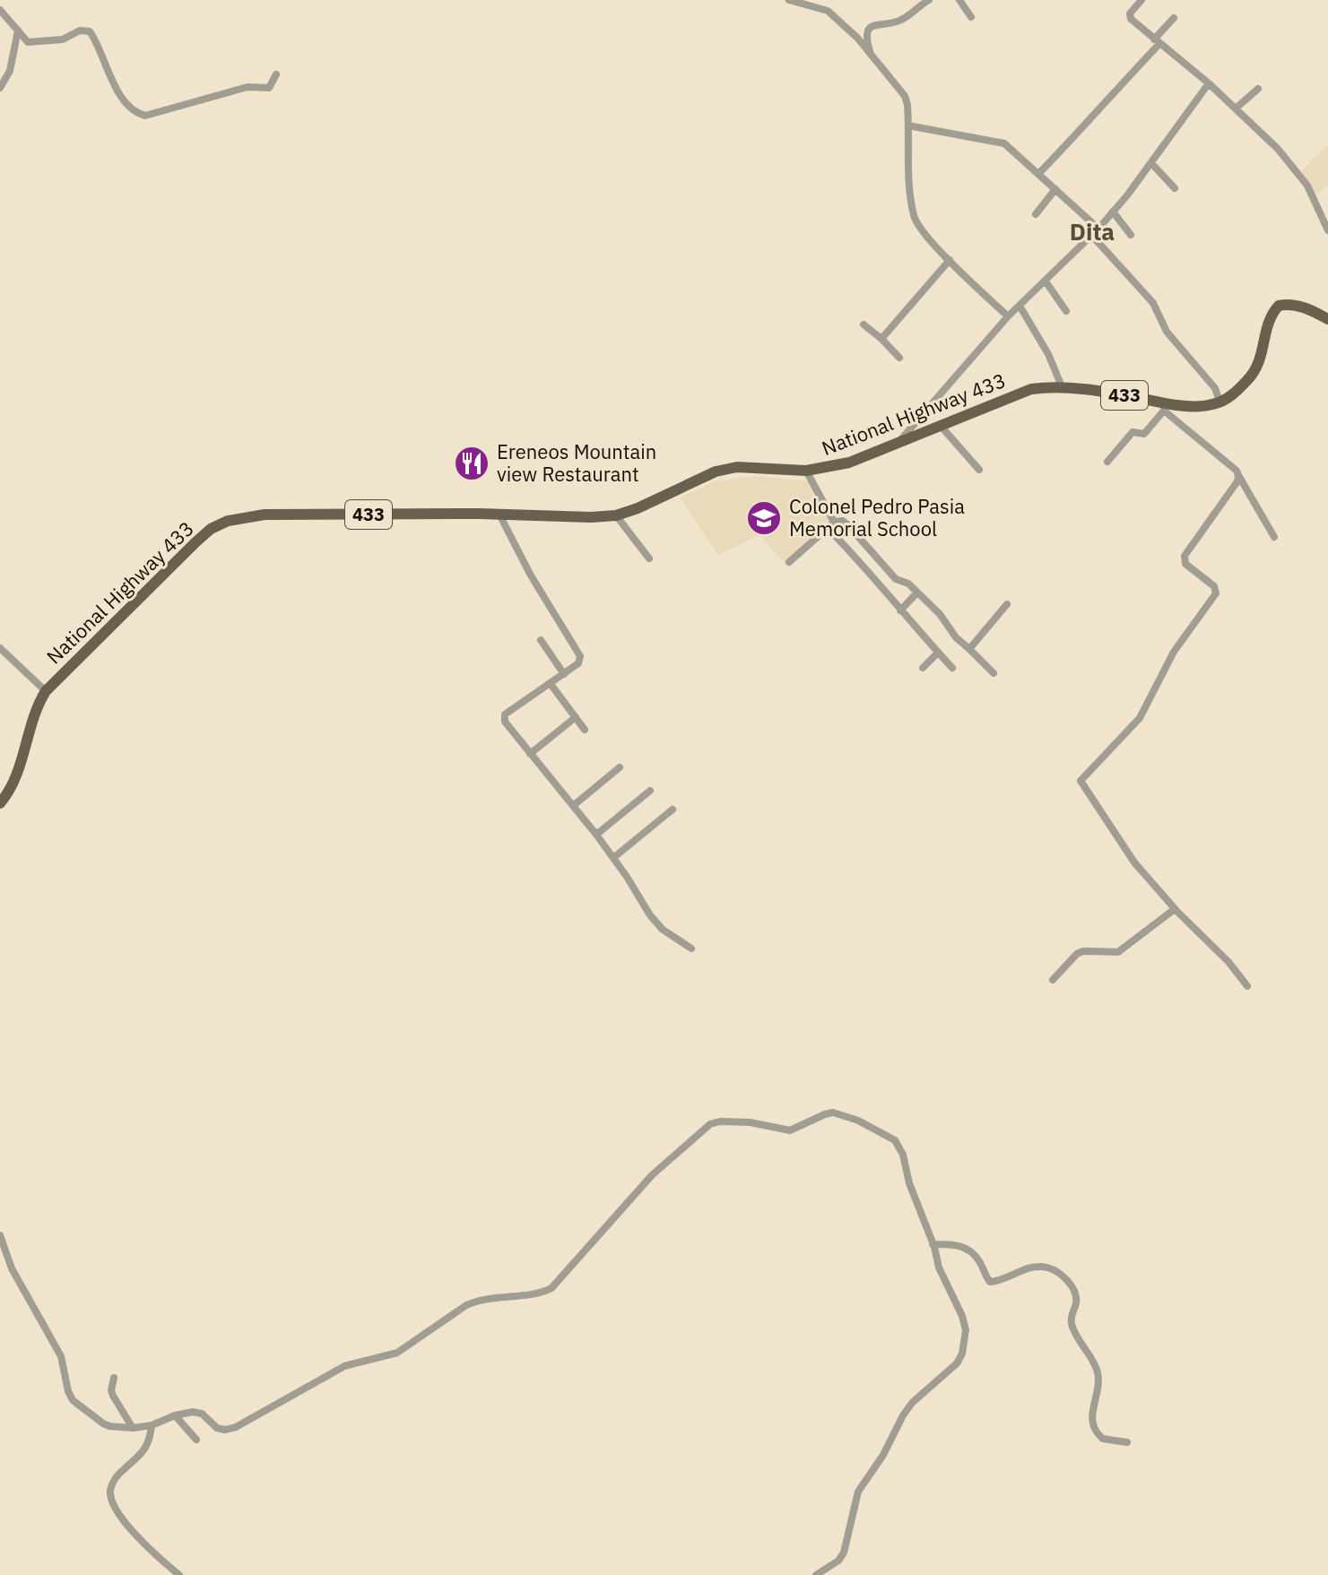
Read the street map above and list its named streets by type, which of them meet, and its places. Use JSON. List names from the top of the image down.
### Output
{
  "streets": {
    "main road": ["433", "National Highway 433"]
  },
  "districts": ["Dita"],
  "places": {
    "restaurant": ["Ereneos Mountain view Restaurant"],
    "school or university": ["Colonel Pedro Pasia Memorial School"]
  }
}
